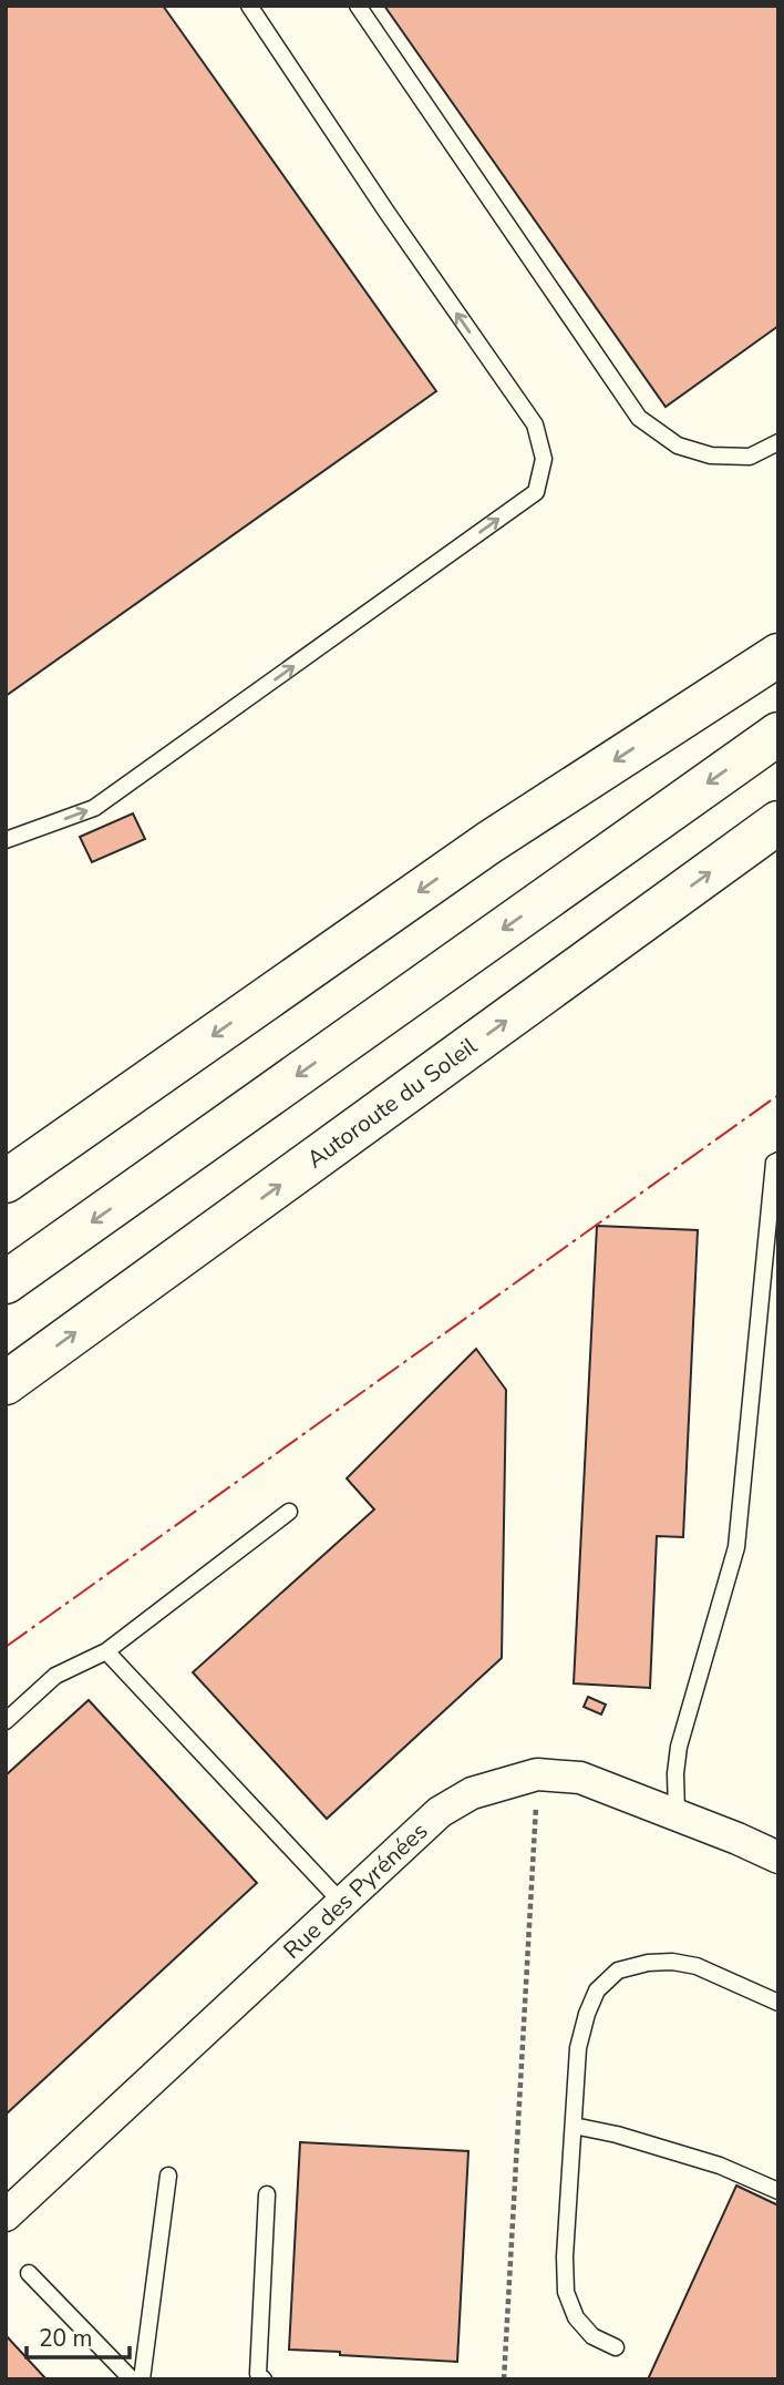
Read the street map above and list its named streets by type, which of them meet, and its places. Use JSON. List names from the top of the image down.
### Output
{
  "streets": {
    "highway": ["Autoroute du Soleil"],
    "street": ["Rue des Pyrénées"]
  },
  "scale_bar": "20 m"
}
